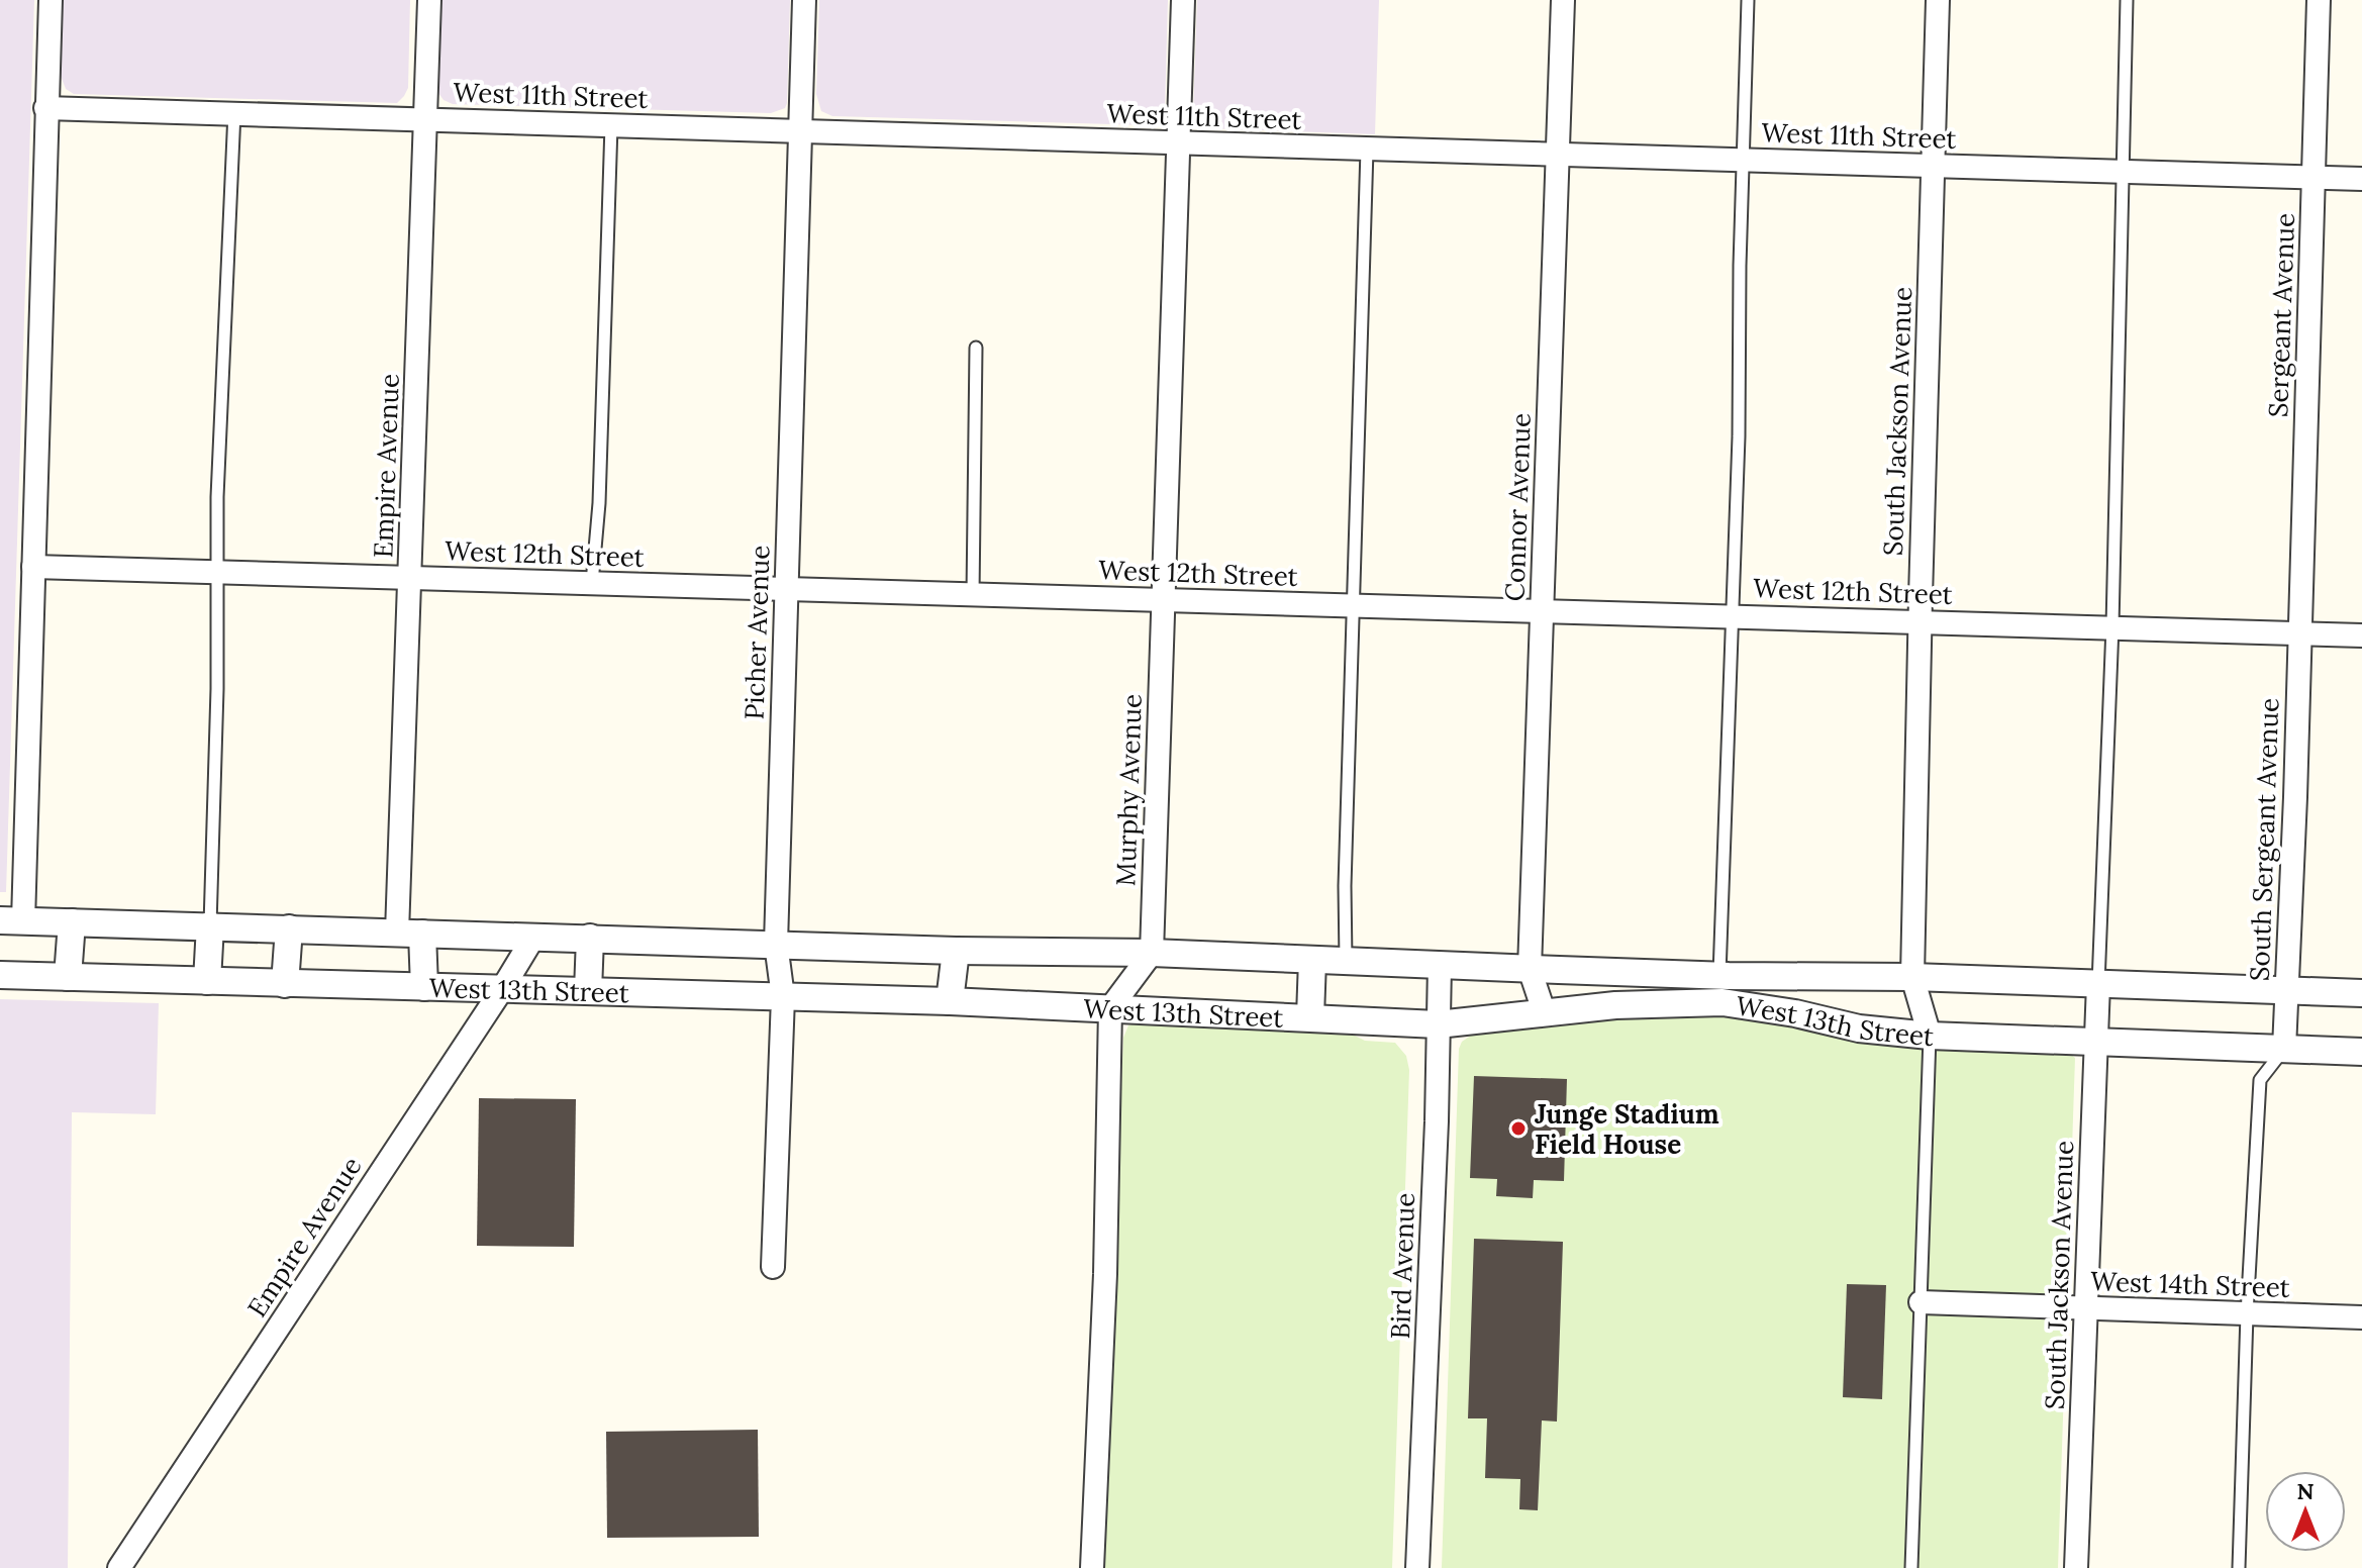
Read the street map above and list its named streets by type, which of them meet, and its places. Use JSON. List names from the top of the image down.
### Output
{
  "streets": {
    "street": [
      "West 11th Street",
      "Sergeant Avenue",
      "South Jackson Avenue",
      "Empire Avenue",
      "Connor Avenue",
      "West 12th Street",
      "Picher Avenue",
      "Murphy Avenue",
      "South Sergeant Avenue",
      "West 13th Street",
      "Bird Avenue",
      "West 14th Street"
    ]
  },
  "crossings": [
    ["West 11th Street", "Sergeant Avenue"],
    ["West 11th Street", "South Jackson Avenue"],
    ["West 11th Street", "Empire Avenue"],
    ["West 11th Street", "Connor Avenue"],
    ["West 11th Street", "Picher Avenue"],
    ["West 11th Street", "Murphy Avenue"],
    ["Sergeant Avenue", "West 12th Street"],
    ["Sergeant Avenue", "South Sergeant Avenue"],
    ["South Jackson Avenue", "West 12th Street"],
    ["South Jackson Avenue", "West 13th Street"],
    ["South Jackson Avenue", "West 14th Street"],
    ["Empire Avenue", "West 12th Street"],
    ["Empire Avenue", "West 13th Street"],
    ["Connor Avenue", "West 12th Street"],
    ["Connor Avenue", "West 13th Street"],
    ["West 12th Street", "Picher Avenue"],
    ["West 12th Street", "Murphy Avenue"],
    ["West 12th Street", "South Sergeant Avenue"],
    ["Picher Avenue", "West 13th Street"],
    ["Murphy Avenue", "West 13th Street"],
    ["South Sergeant Avenue", "West 13th Street"],
    ["West 13th Street", "Bird Avenue"]
  ],
  "places": ["Junge Stadium Field House"],
  "north": "top"
}
